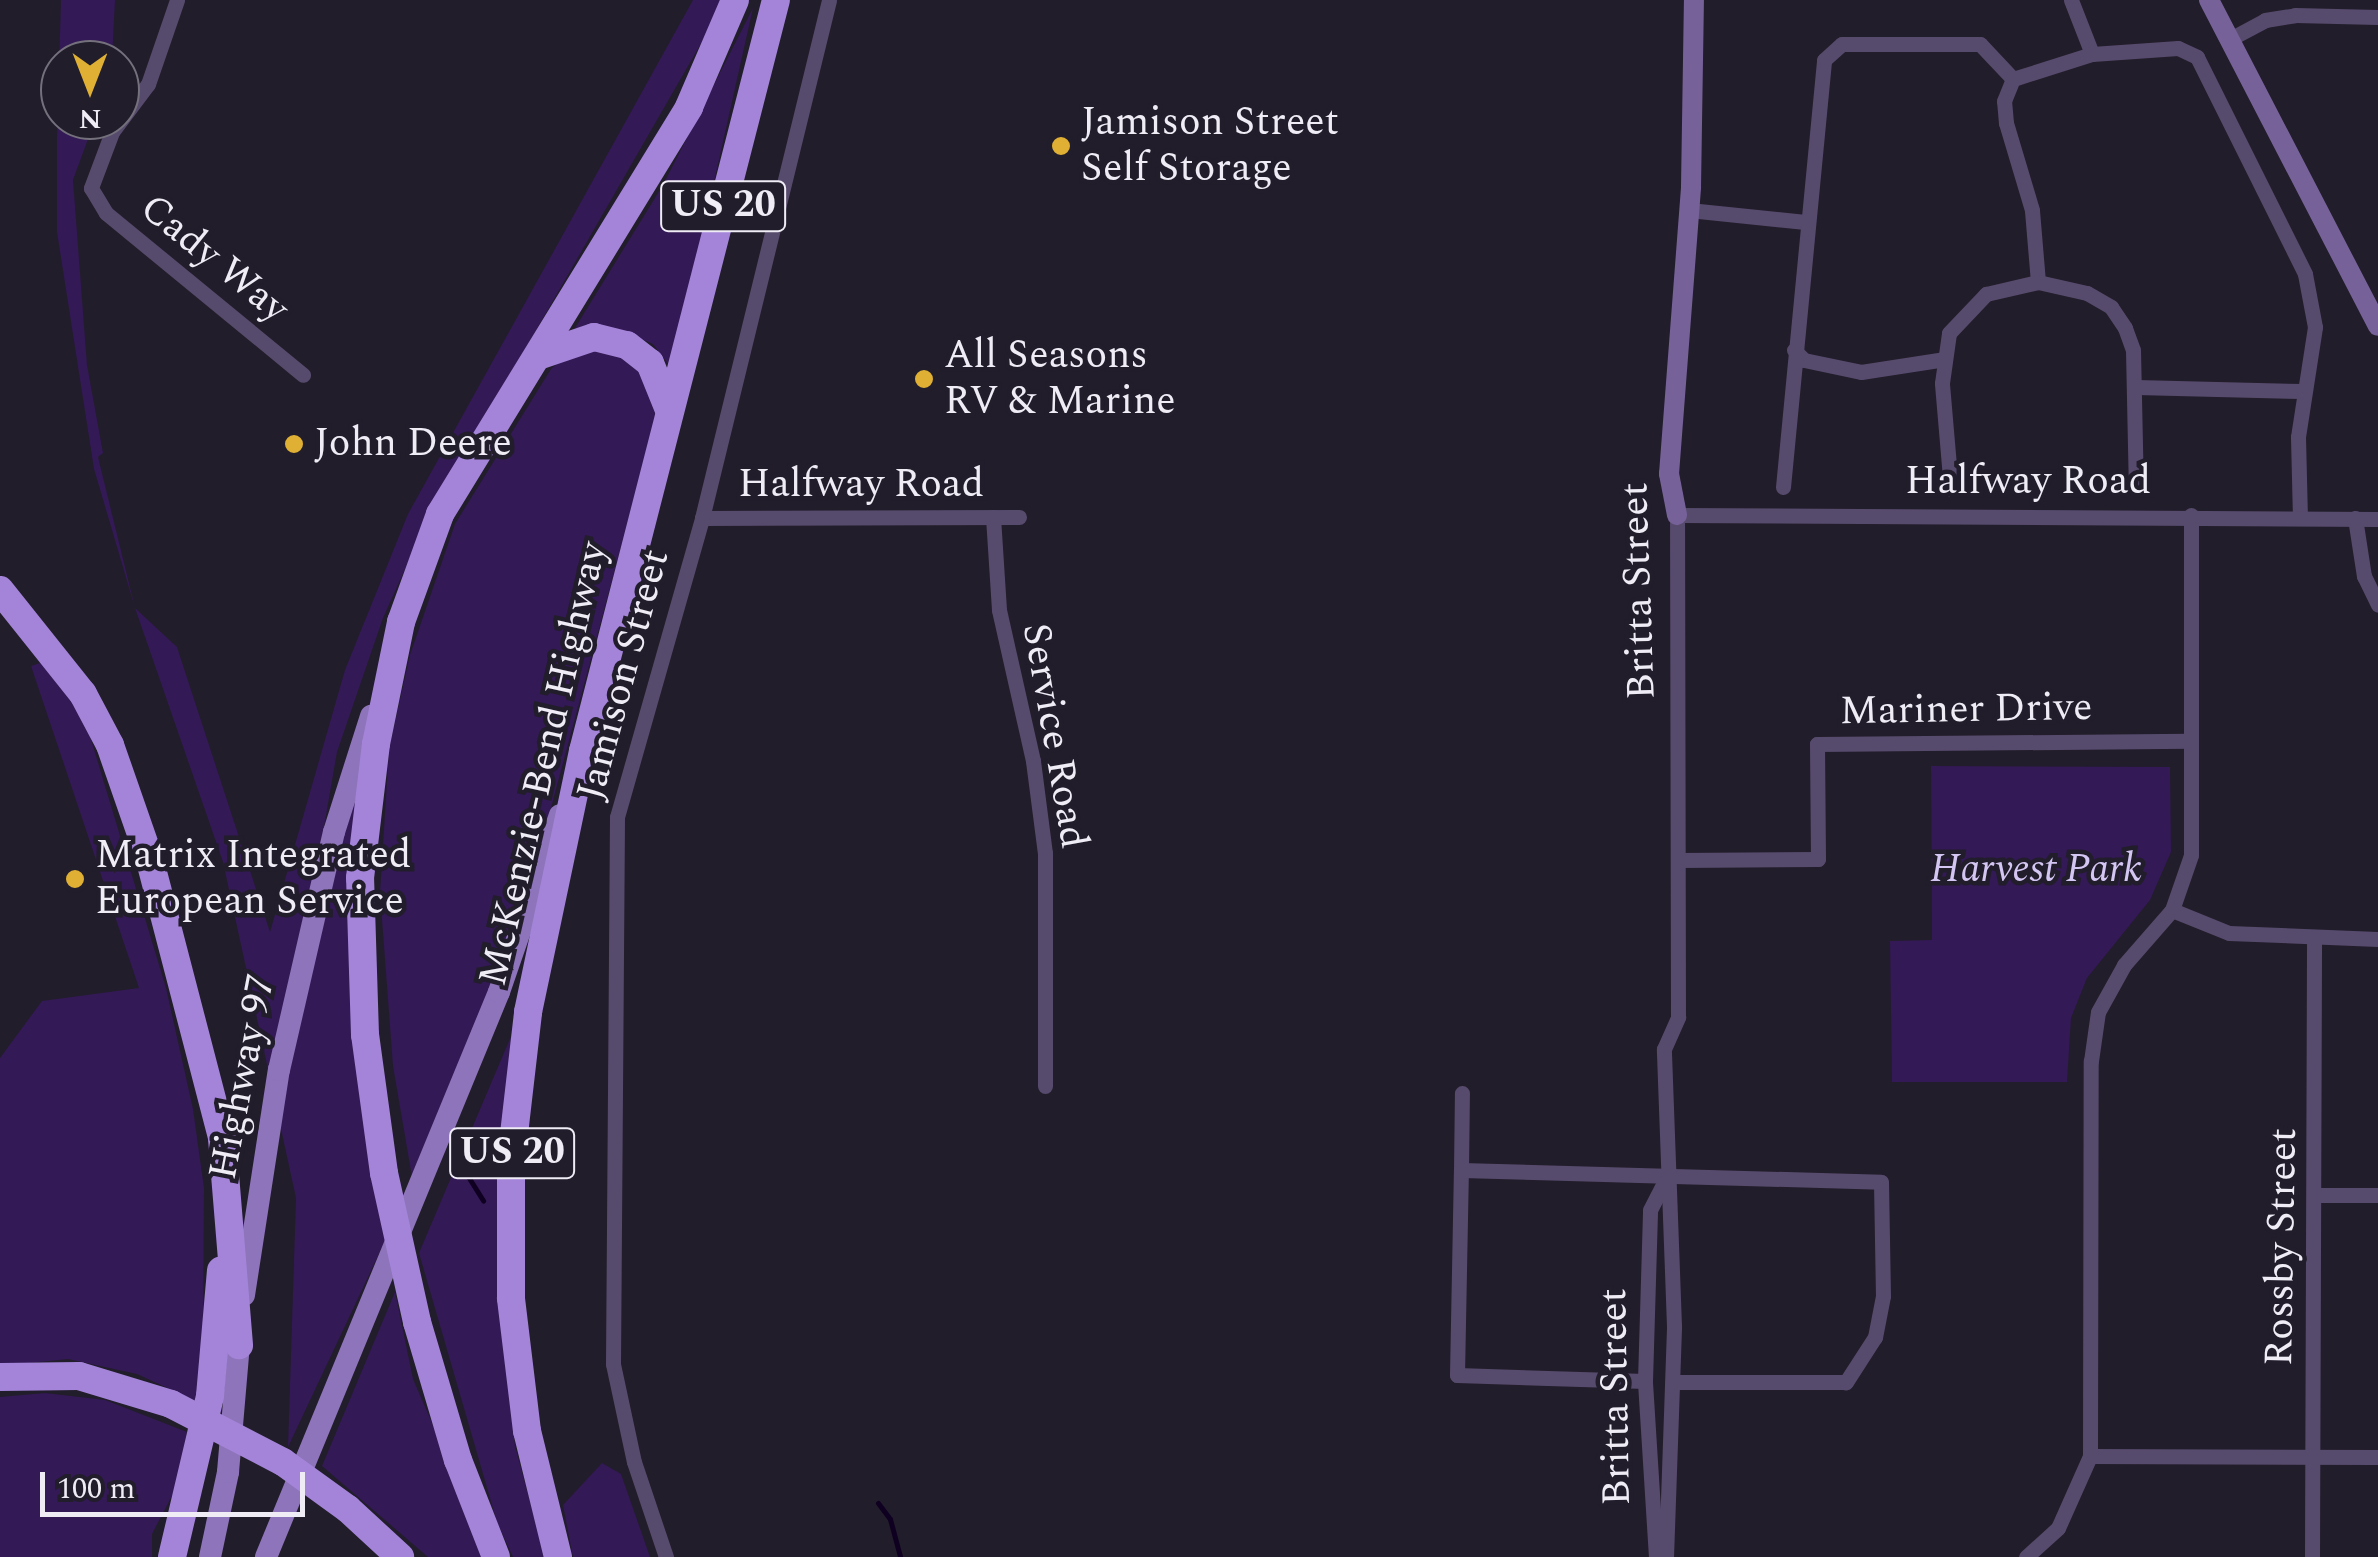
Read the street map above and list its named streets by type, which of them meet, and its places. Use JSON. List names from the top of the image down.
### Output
{
  "streets": {
    "highway": ["US 20", "McKenzie-Bend Highway"],
    "main road": ["Highway 97"],
    "street": [
      "Cady Way",
      "Halfway Road",
      "Britta Street",
      "Jamison Street",
      "Mariner Drive",
      "Service Road",
      "Rossby Street"
    ]
  },
  "crossings": [
    ["US 20", "Highway 97"],
    ["Halfway Road", "Britta Street"],
    ["Halfway Road", "Jamison Street"],
    ["Halfway Road", "Service Road"],
    ["Britta Street", "Mariner Drive"]
  ],
  "parks": ["Harvest Park"],
  "places": [
    "Jamison Street Self Storage",
    "All Seasons RV & Marine",
    "John Deere",
    "Matrix Integrated European Service"
  ],
  "scale_bar": "100 m",
  "north": "bottom"
}
